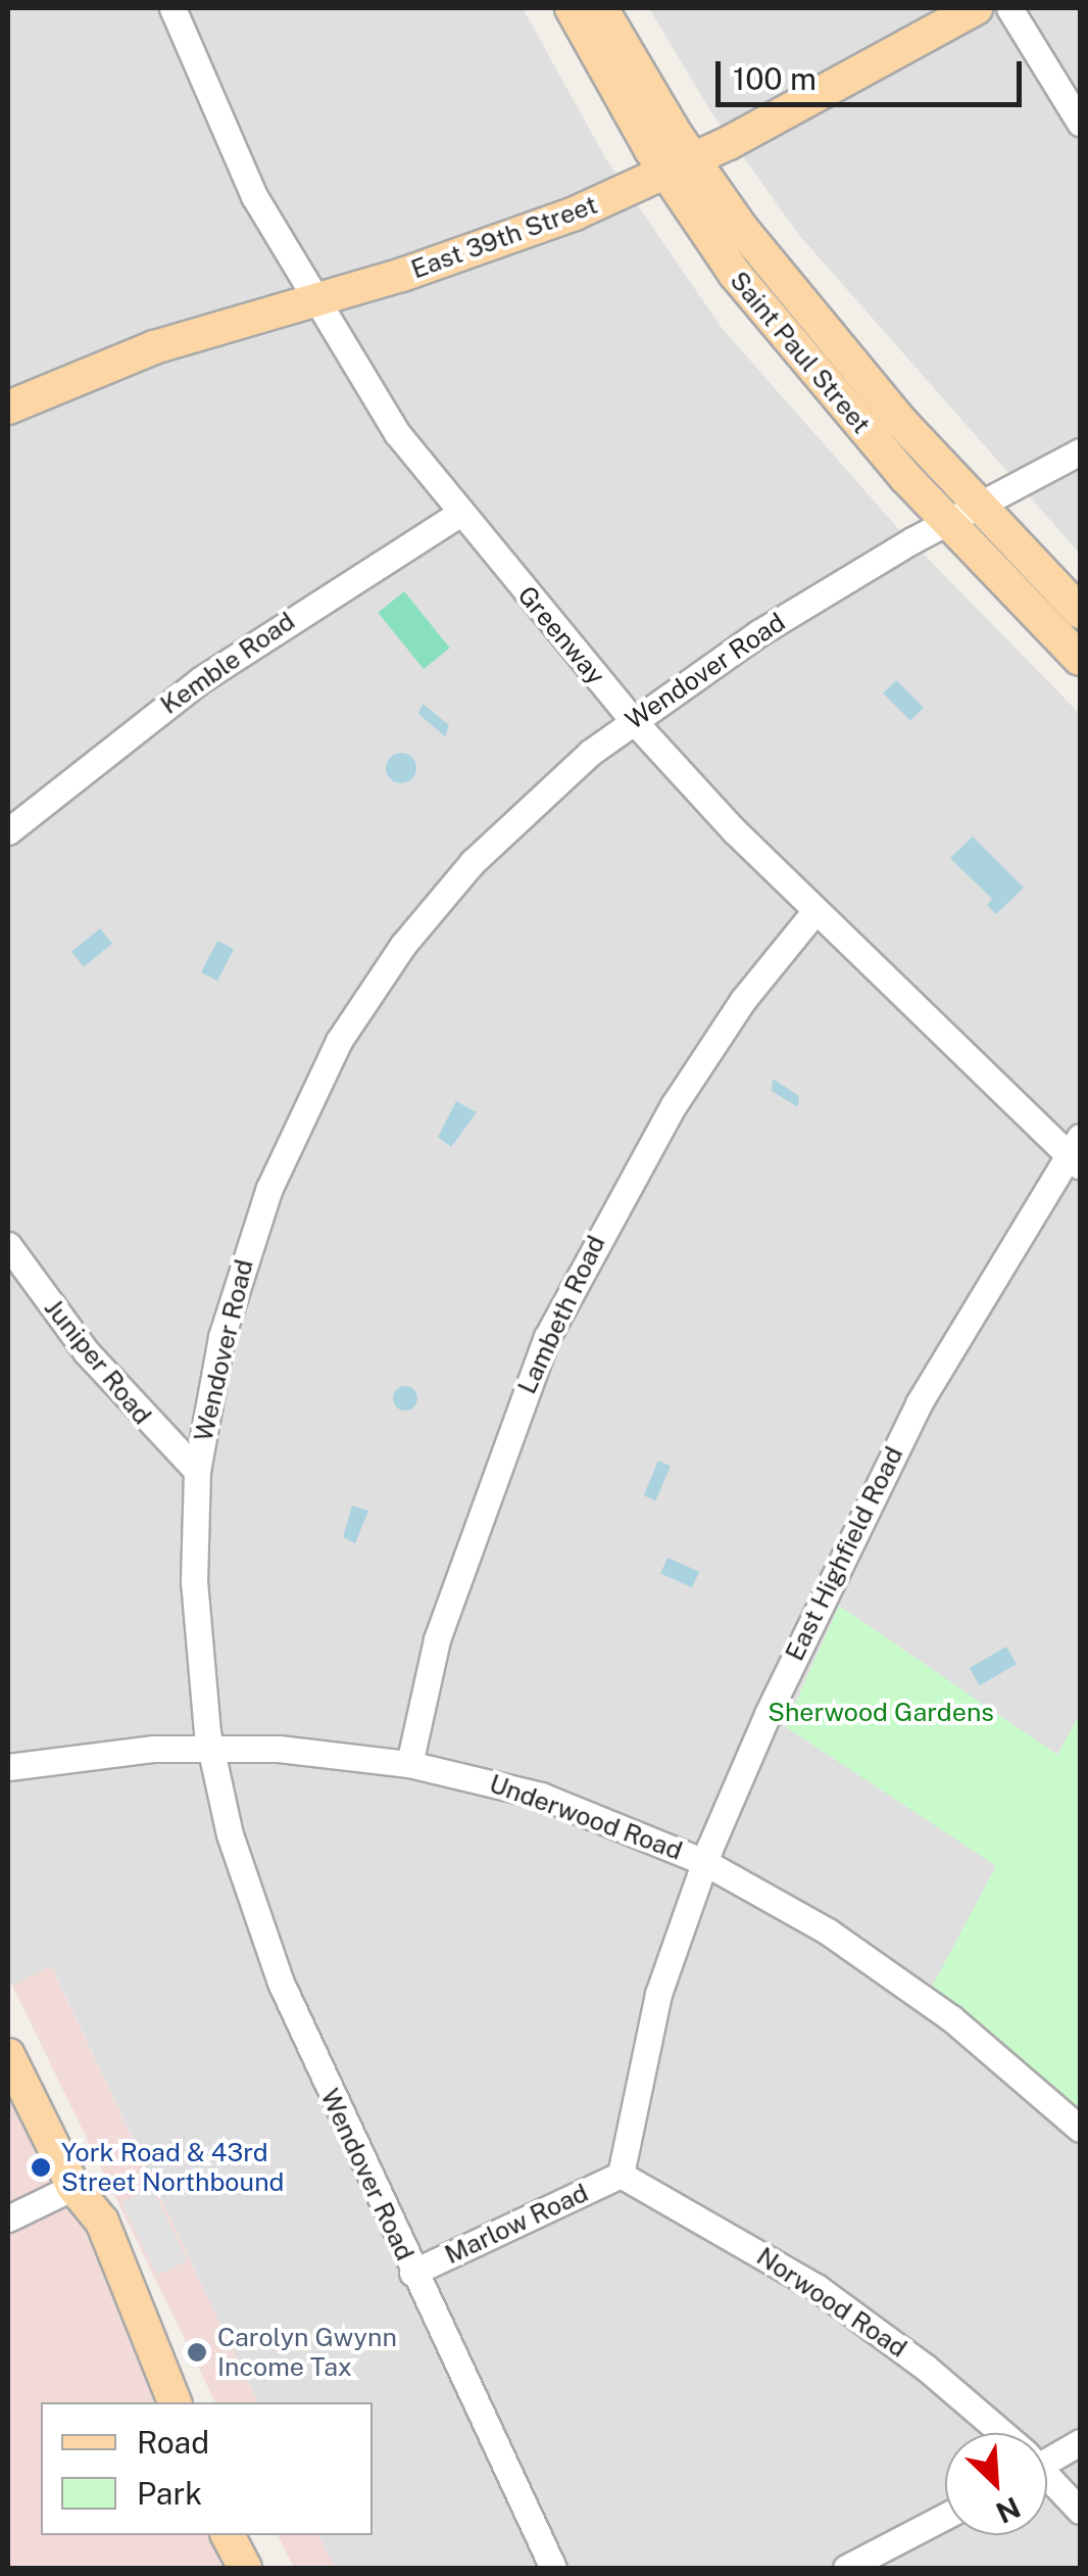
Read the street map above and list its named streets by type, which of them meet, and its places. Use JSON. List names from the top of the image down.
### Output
{
  "streets": {
    "main road": ["East 39th Street", "Saint Paul Street"],
    "street": [
      "Greenway",
      "Kemble Road",
      "Wendover Road",
      "Lambeth Road",
      "Juniper Road",
      "East Highfield Road",
      "Underwood Road",
      "Marlow Road",
      "Norwood Road"
    ]
  },
  "crossings": [
    ["East 39th Street", "Saint Paul Street"],
    ["East 39th Street", "Greenway"],
    ["Saint Paul Street", "Wendover Road"],
    ["Greenway", "Kemble Road"],
    ["Greenway", "Wendover Road"],
    ["Greenway", "Lambeth Road"],
    ["Greenway", "East Highfield Road"],
    ["Wendover Road", "Juniper Road"],
    ["Wendover Road", "Underwood Road"],
    ["Wendover Road", "Marlow Road"],
    ["Lambeth Road", "Underwood Road"],
    ["East Highfield Road", "Underwood Road"],
    ["East Highfield Road", "Marlow Road"],
    ["East Highfield Road", "Norwood Road"],
    ["Marlow Road", "Norwood Road"]
  ],
  "parks": ["Sherwood Gardens"],
  "places": ["York Road & 43rd Street Northbound", "Carolyn Gwynn Income Tax"],
  "legend": ["Road", "Park"],
  "scale_bar": "100 m",
  "north": "bottom right"
}
